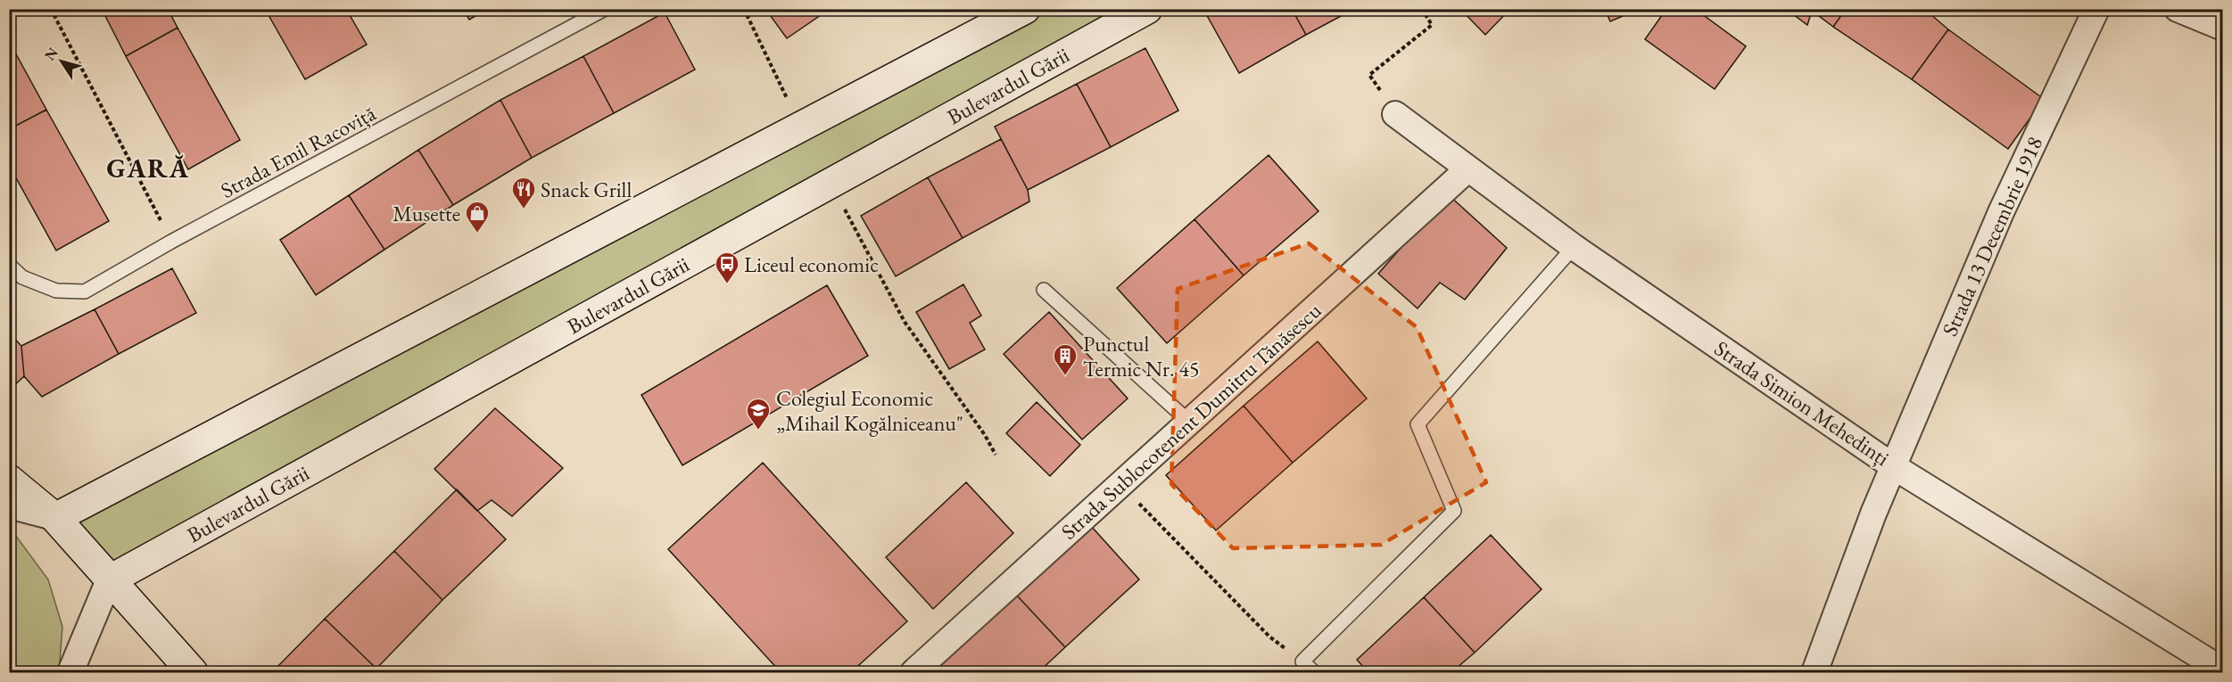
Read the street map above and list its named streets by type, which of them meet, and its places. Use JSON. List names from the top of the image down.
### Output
{
  "streets": {
    "main road": ["Bulevardul Gării"],
    "street": ["Strada 13 Decembrie 1918", "Strada Simion Mehedinți", "Strada Sublocotenent Dumitru Tănăsescu"],
    "lane": ["Strada Emil Racoviță"]
  },
  "crossings": [
    ["Strada 13 Decembrie 1918", "Strada Simion Mehedinți"],
    ["Strada Simion Mehedinți", "Strada Sublocotenent Dumitru Tănăsescu"]
  ],
  "districts": ["GARĂ"],
  "places": {
    "restaurant": ["Snack Grill"],
    "shop": ["Musette"],
    "bus stop": ["Liceul economic"],
    "building": ["Punctul Termic Nr. 45"],
    "school or university": ["Colegiul Economic „Mihail Kogălniceanu\""]
  },
  "north": "top left"
}
